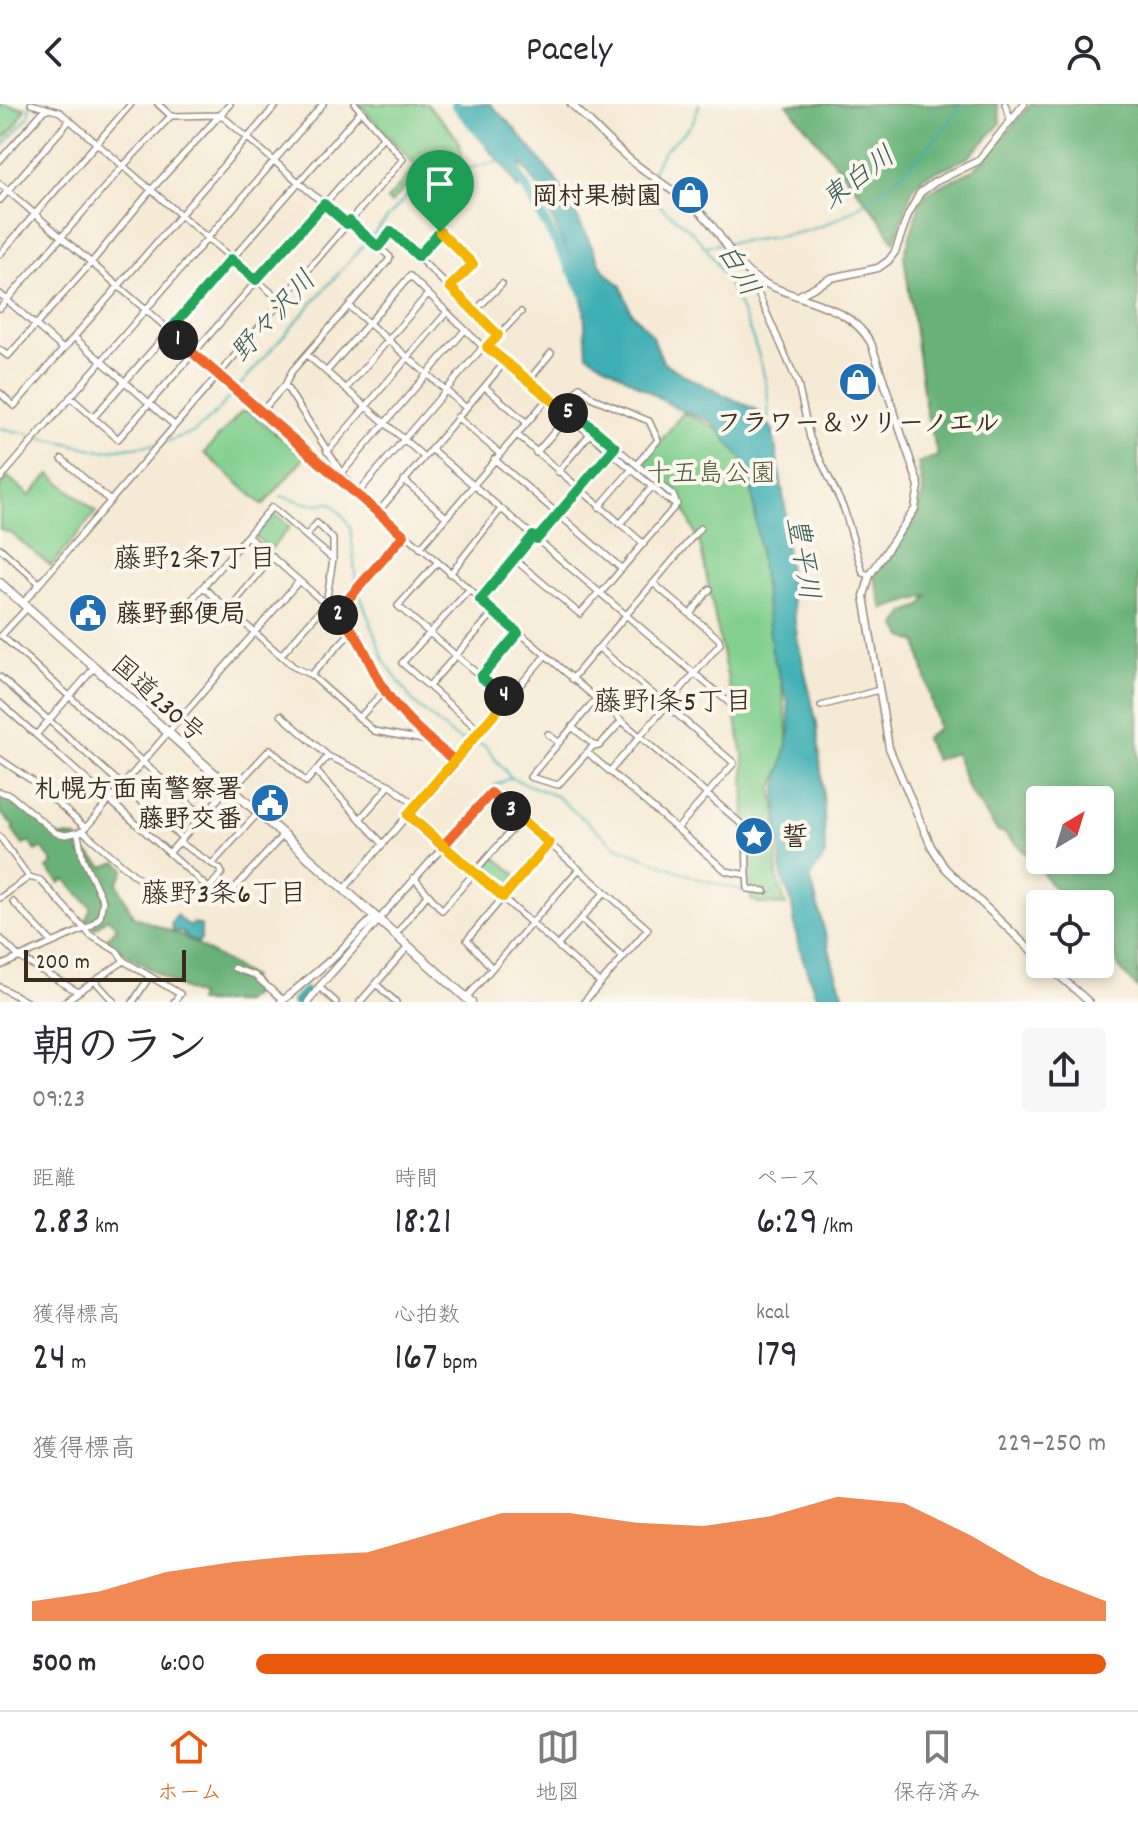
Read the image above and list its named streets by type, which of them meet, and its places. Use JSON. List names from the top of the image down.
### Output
{
  "streets": {
    "highway": ["国道230号"]
  },
  "districts": ["藤野2条7丁目", "藤野1条5丁目", "藤野3条6丁目"],
  "water": [
    "東白川",
    "白川",
    "野々沢川",
    "豊平川"
  ],
  "parks": ["十五島公園"],
  "places": {
    "shop": ["岡村果樹園", "フラワー＆ツリーノエル"],
    "public building": ["藤野郵便局", "札幌方面南警察署 藤野交番"],
    "place": ["誓"]
  },
  "scale_bar": "200 m",
  "north": "top right",
  "page": {
    "header": "Pacely",
    "pins": [
      "1",
      "5",
      "2",
      "4",
      "3"
    ],
    "scale": "200 m",
    "heading": ["朝のラン", "09:23"],
    "stats": [
      ["距離", "2.83 km"],
      ["時間", "18:21"],
      ["ペース", "6:29 /km"],
      ["獲得標高", "24 m"],
      ["心拍数", "167 bpm"],
      ["kcal", "179"]
    ],
    "chart": ["獲得標高", "229–250 m"],
    "list": [
      {
        "name": "500 m",
        "note": "6:00"
      }
    ],
    "tabs": ["ホーム", "地図", "保存済み"]
  }
}
